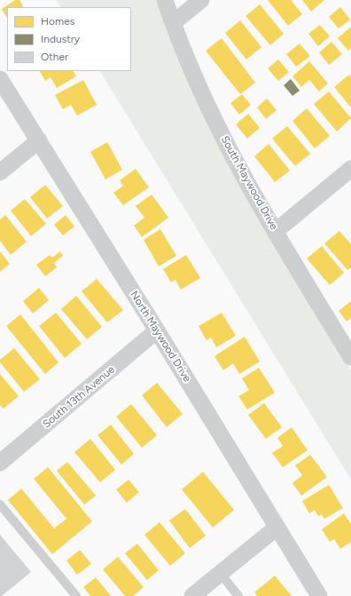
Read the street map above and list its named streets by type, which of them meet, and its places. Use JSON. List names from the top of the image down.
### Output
{
  "streets": {
    "street": ["South Maywood Drive", "North Maywood Drive", "South 13th Avenue"]
  },
  "crossings": [
    ["North Maywood Drive", "South 13th Avenue"]
  ],
  "legend": ["Homes", "Industry", "Other"]
}
